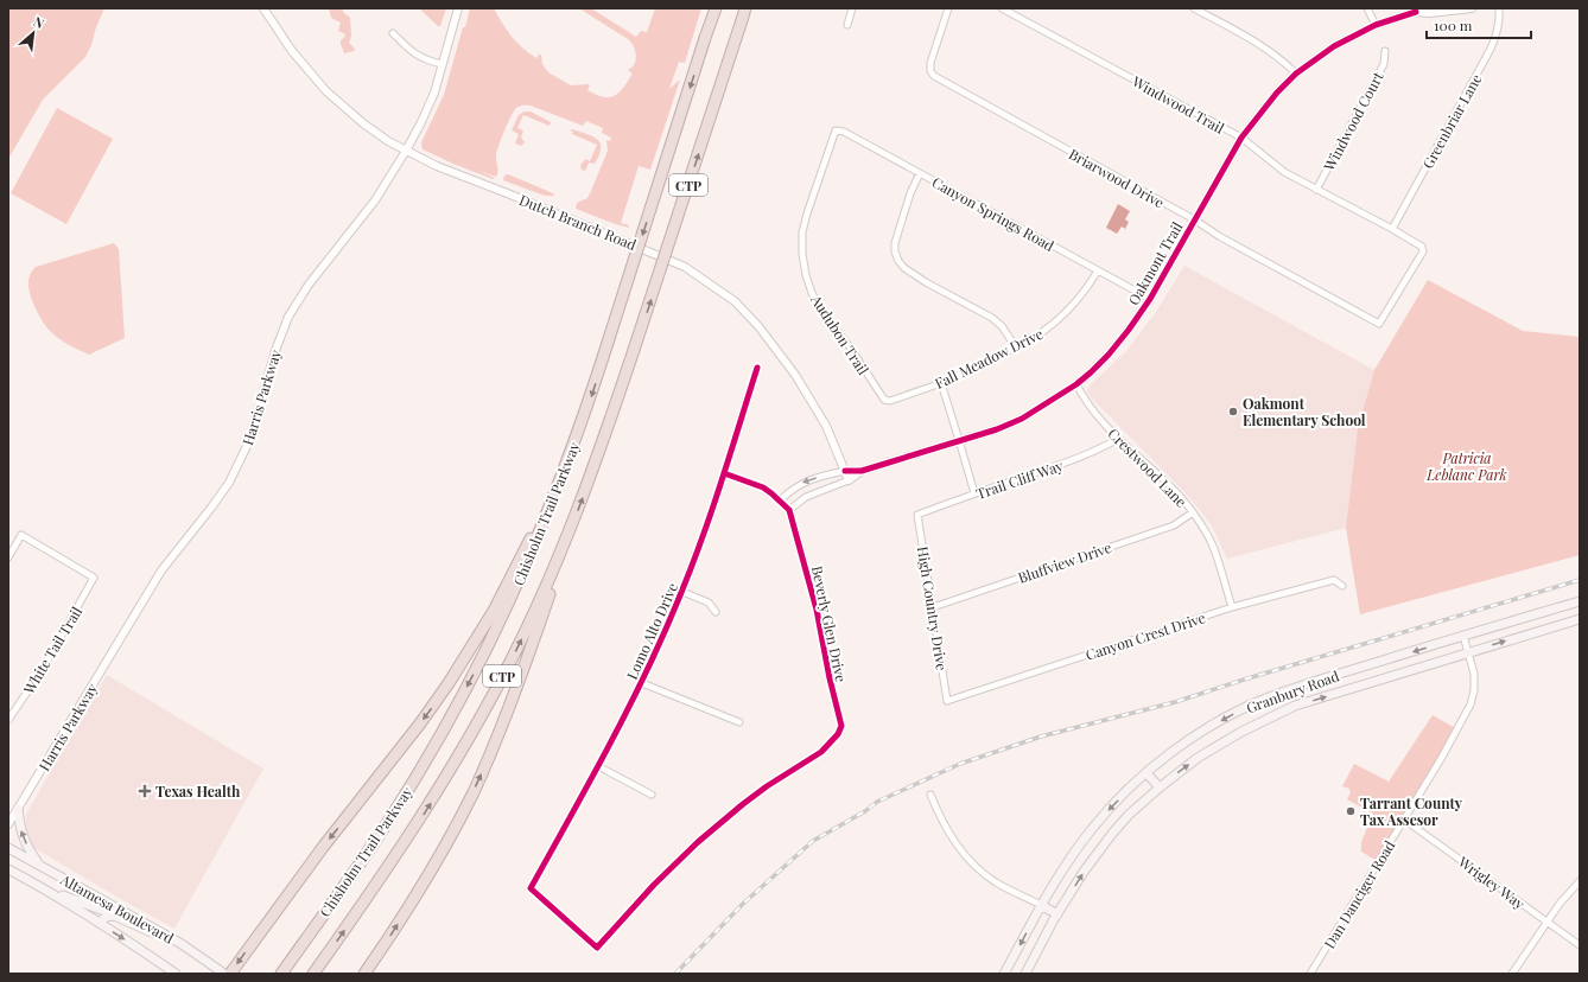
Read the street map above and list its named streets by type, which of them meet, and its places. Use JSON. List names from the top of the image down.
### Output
{
  "streets": {
    "highway": ["CTP", "Chisholm Trail Parkway"],
    "main road": ["Granbury Road", "Altamesa Boulevard"],
    "street": [
      "Windwood Trail",
      "Windwood Court",
      "Greenbriar Lane",
      "Briarwood Drive",
      "Canyon Springs Road",
      "Dutch Branch Road",
      "Oakmont Trail",
      "Audubon Trail",
      "Fall Meadow Drive",
      "Harris Parkway",
      "Crestwood Lane",
      "Trail Cliff Way",
      "Bluffview Drive",
      "High Country Drive",
      "Beverly Glen Drive",
      "Lomo Alto Drive",
      "Canyon Crest Drive",
      "White Tail Trail",
      "Wrigley Way",
      "Dan Danciger Road"
    ]
  },
  "crossings": [
    ["Windwood Trail", "Windwood Court"],
    ["Windwood Trail", "Greenbriar Lane"],
    ["Windwood Trail", "Briarwood Drive"],
    ["Windwood Trail", "Oakmont Trail"],
    ["Briarwood Drive", "Oakmont Trail"],
    ["Canyon Springs Road", "Oakmont Trail"],
    ["Canyon Springs Road", "Audubon Trail"],
    ["Canyon Springs Road", "Fall Meadow Drive"],
    ["Dutch Branch Road", "Oakmont Trail"],
    ["Dutch Branch Road", "Harris Parkway"],
    ["Oakmont Trail", "Crestwood Lane"],
    ["Oakmont Trail", "Beverly Glen Drive"],
    ["Audubon Trail", "Fall Meadow Drive"],
    ["Crestwood Lane", "Trail Cliff Way"],
    ["Crestwood Lane", "Bluffview Drive"],
    ["Crestwood Lane", "Canyon Crest Drive"],
    ["Trail Cliff Way", "High Country Drive"],
    ["Bluffview Drive", "High Country Drive"],
    ["High Country Drive", "Canyon Crest Drive"],
    ["Beverly Glen Drive", "Lomo Alto Drive"],
    ["Granbury Road", "Dan Danciger Road"],
    ["Wrigley Way", "Dan Danciger Road"]
  ],
  "parks": ["Patricia Leblanc Park"],
  "places": {
    "other": ["Oakmont Elementary School", "Tarrant County Tax Assesor"],
    "health": ["Texas Health"]
  },
  "scale_bar": "100 m",
  "north": "top right"
}
